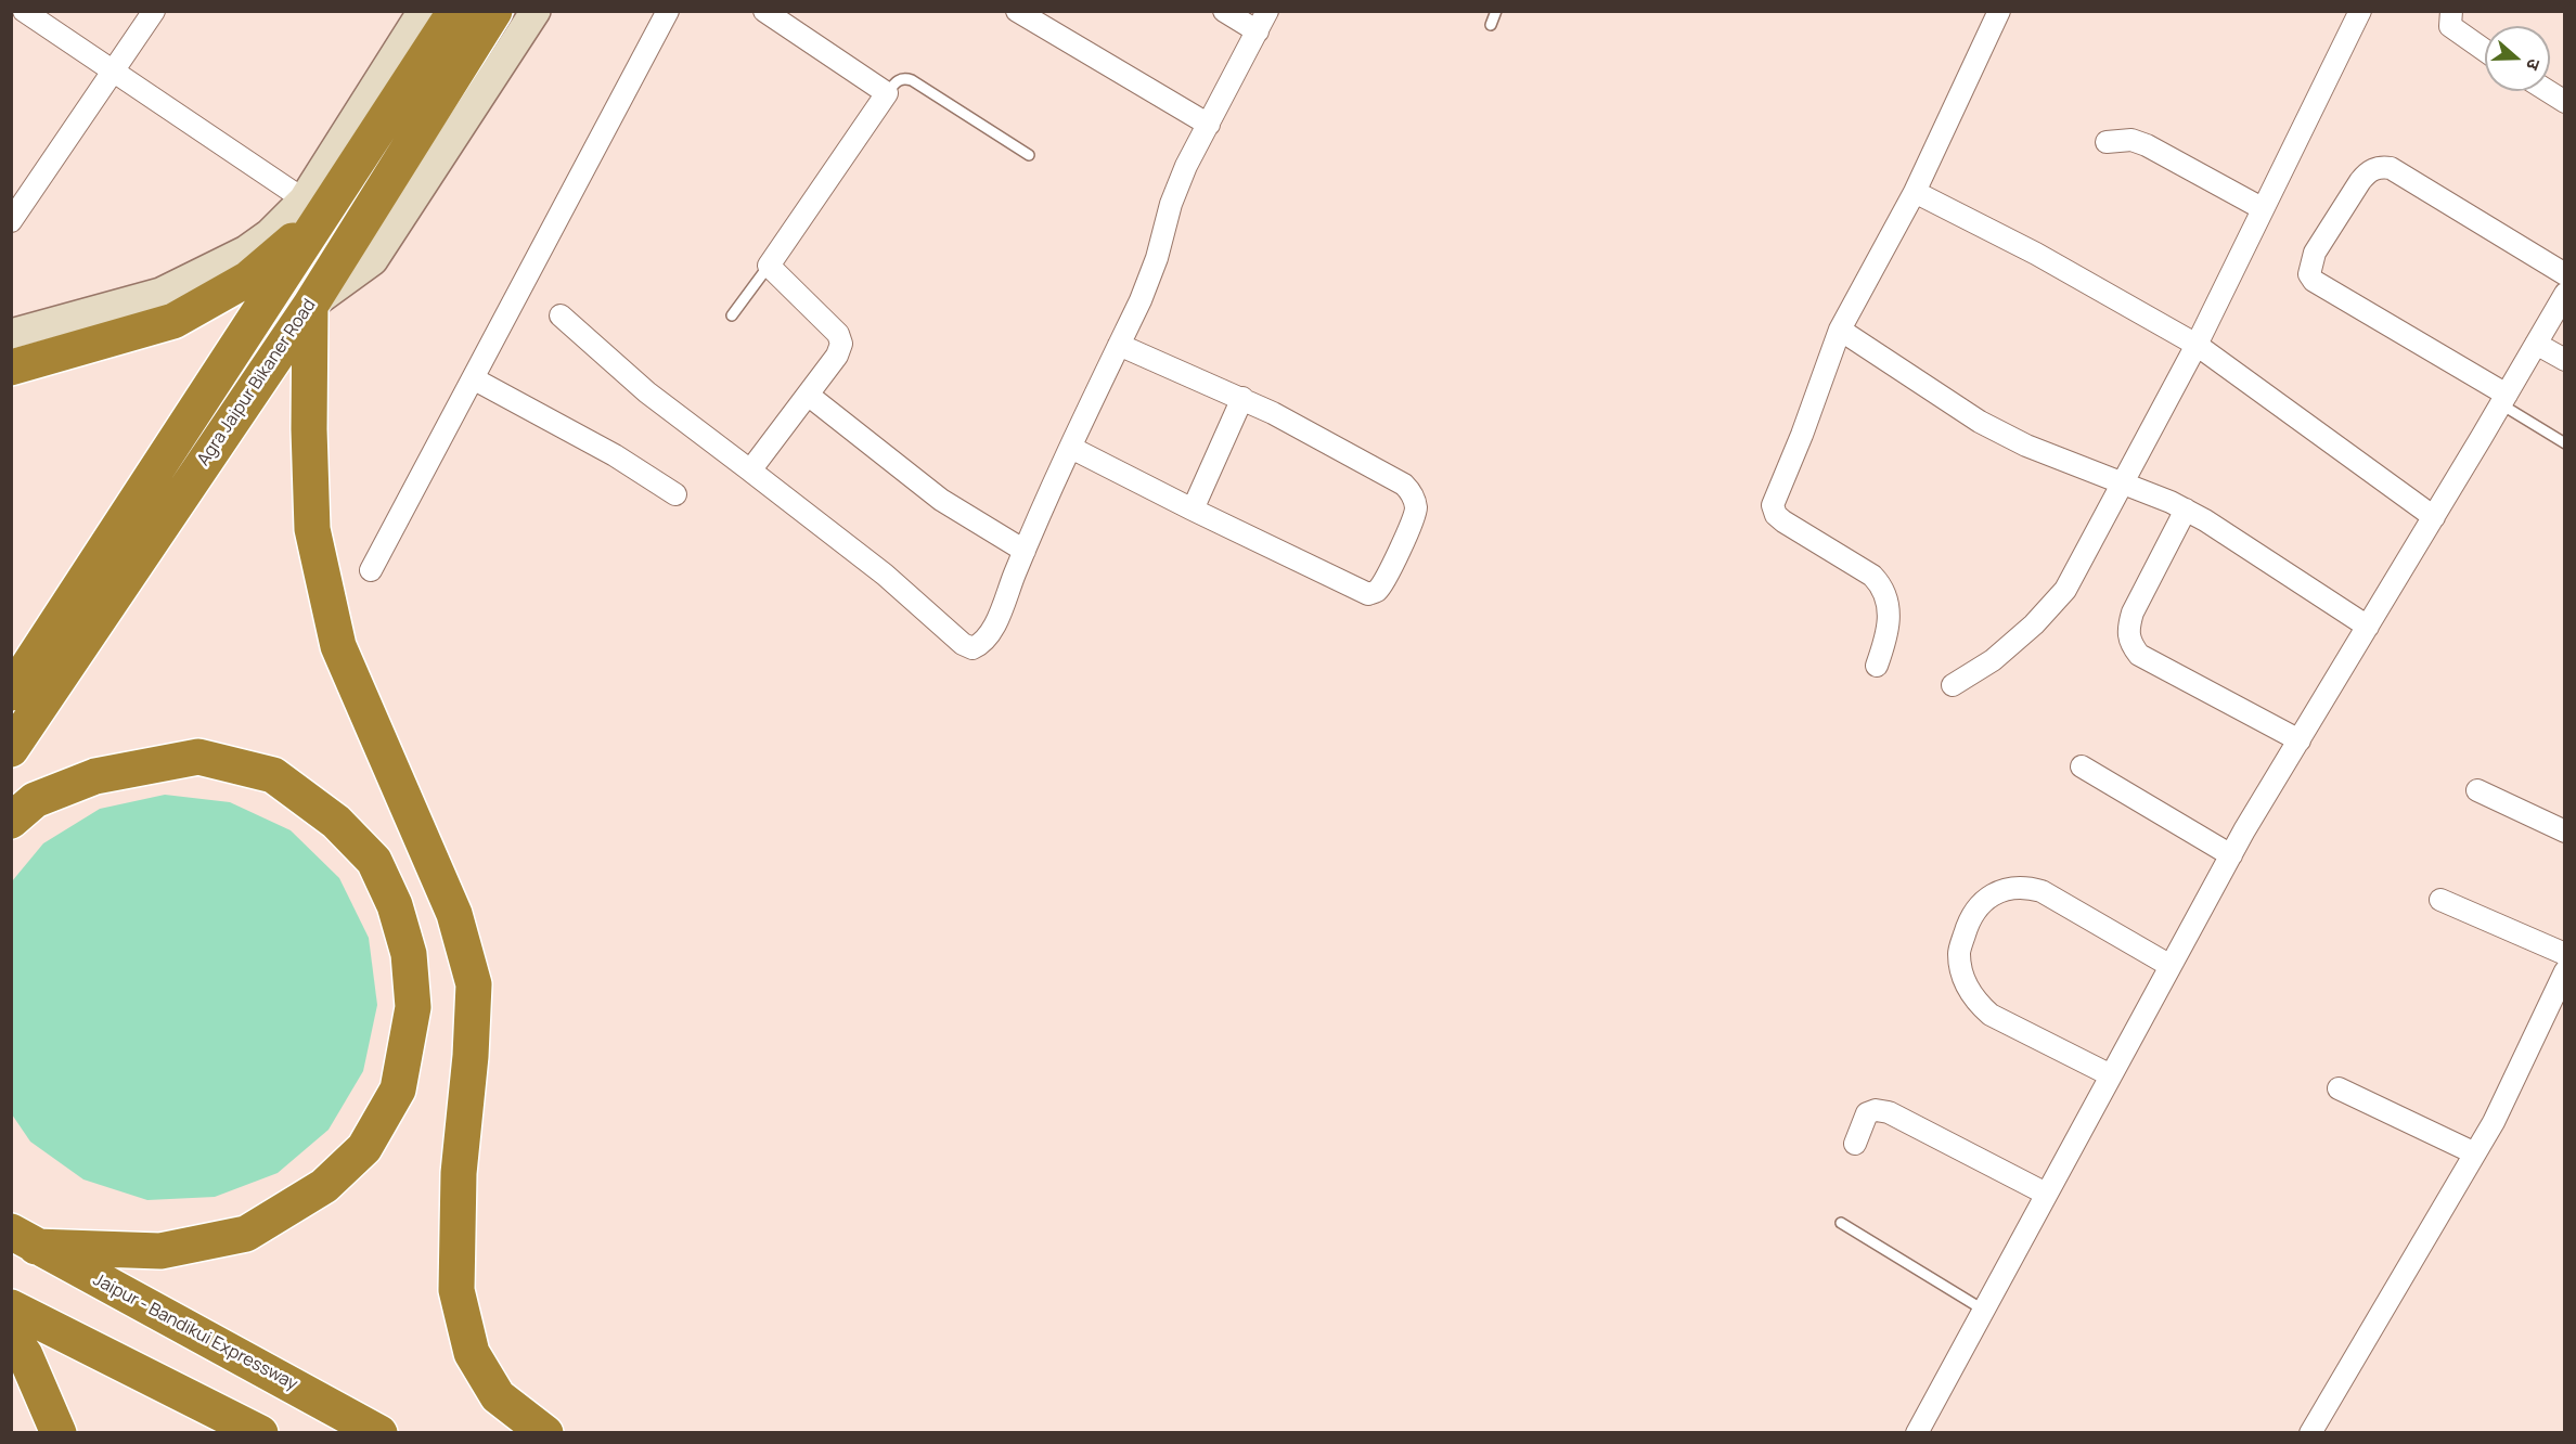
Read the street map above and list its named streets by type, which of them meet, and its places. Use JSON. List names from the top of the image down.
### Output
{
  "streets": {
    "highway": ["Agra Jaipur Bikaner Road", "Jaipur - Bandikui Expressway"]
  },
  "north": "right"
}
